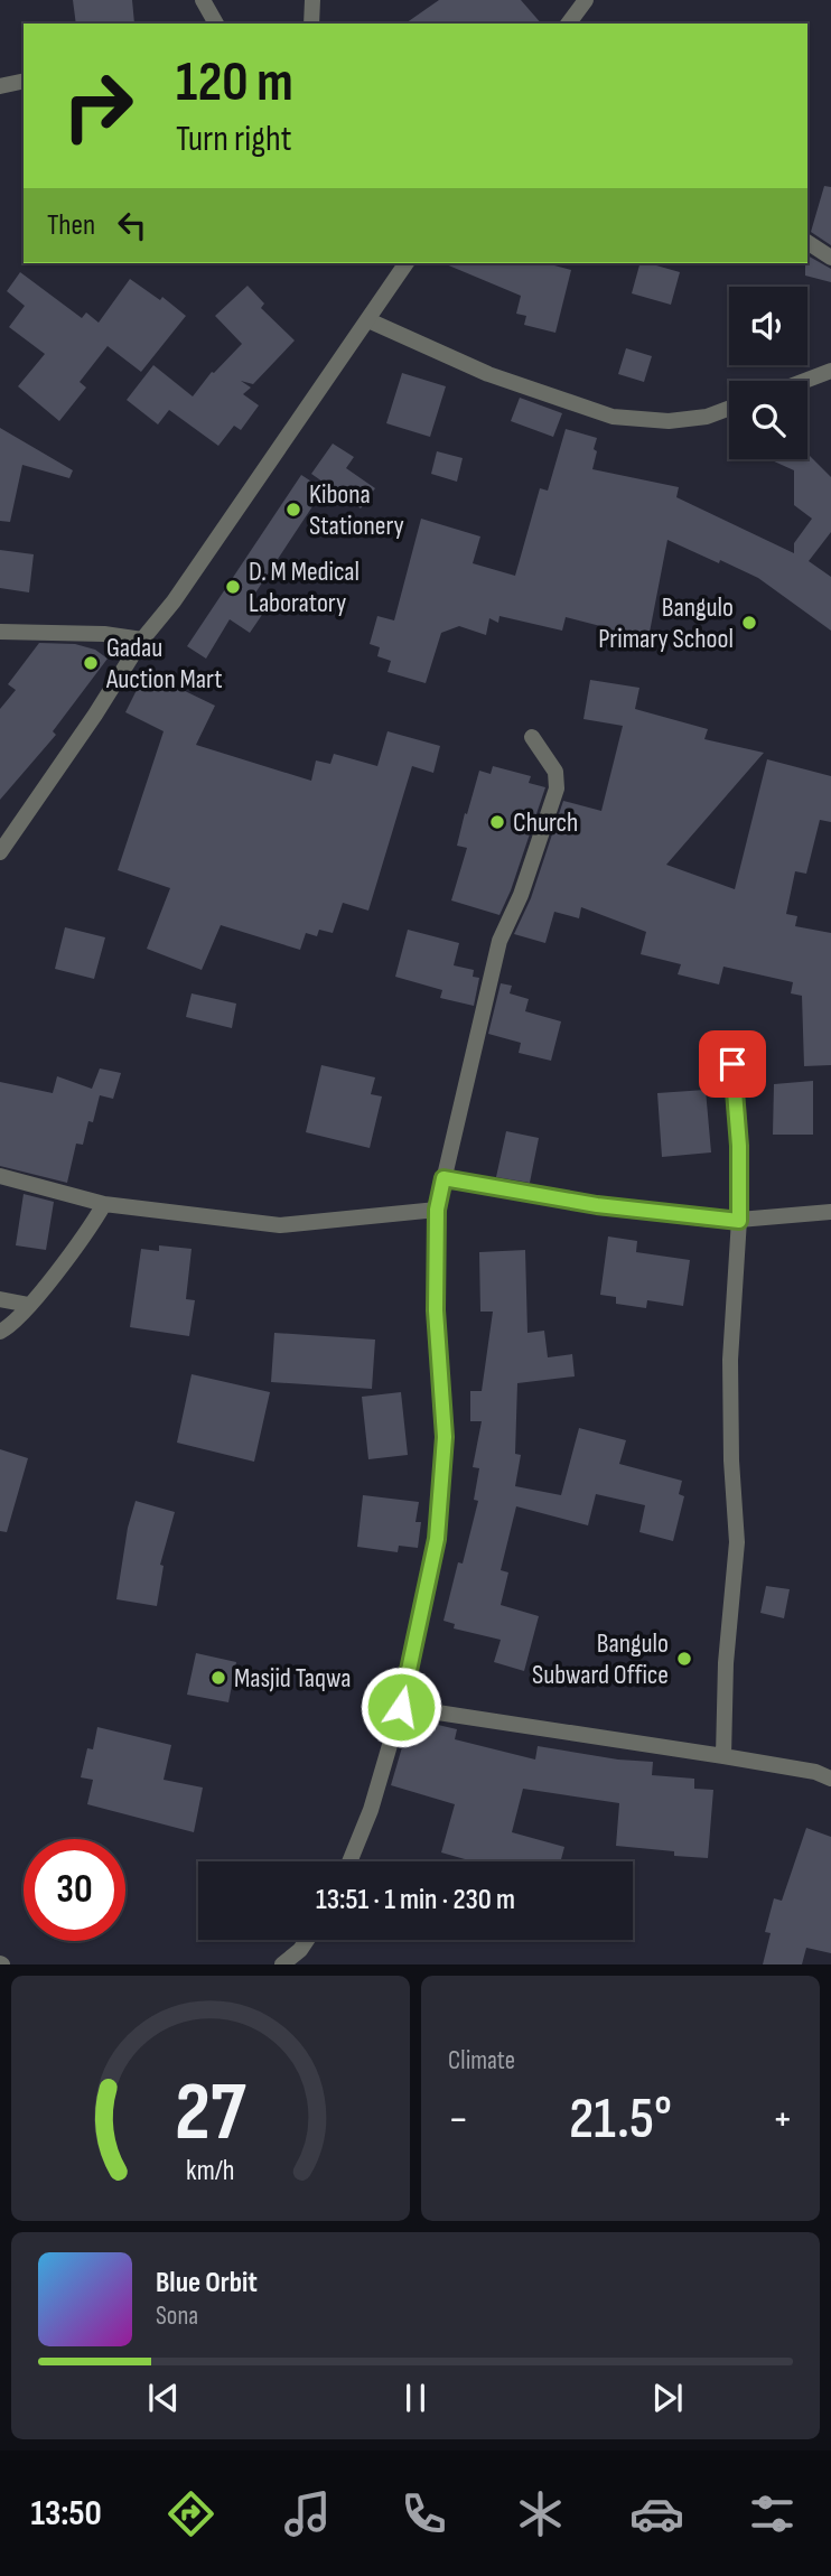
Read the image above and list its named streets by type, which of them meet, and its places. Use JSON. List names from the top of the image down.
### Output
{
  "places": [
    "Kibona Stationery",
    "D. M Medical Laboratory",
    "Bangulo Primary School",
    "Gadau Auction Mart",
    "Church",
    "Bangulo Subward Office",
    "Masjid Taqwa"
  ],
  "page": {
    "turn": ["120 m", "Turn right"],
    "then": "Then",
    "limit": "30",
    "trip": "13:51 · 1 min · 230 m",
    "tile": "Climate",
    "heat": ["−", "21.5°", "+"],
    "song": ["Blue Orbit", "Sona"],
    "tabs": "13:50",
    "gauge": ["27", "km/h"]
  }
}
